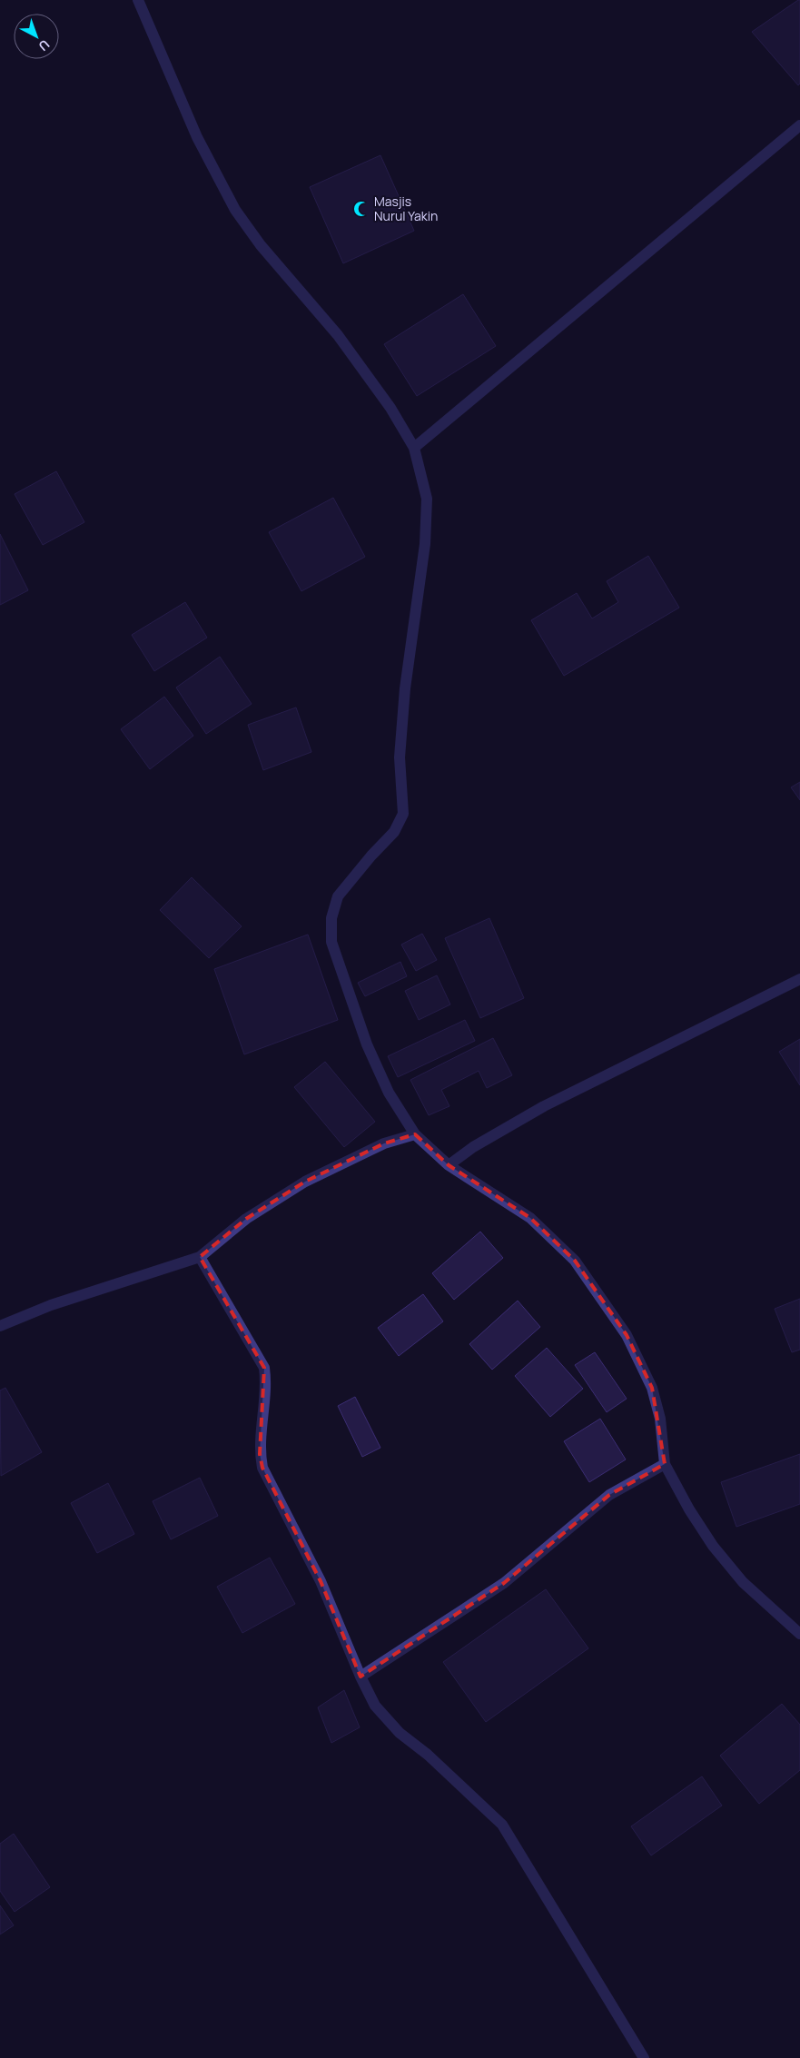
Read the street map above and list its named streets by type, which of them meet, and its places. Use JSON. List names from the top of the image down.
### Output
{
  "places": {
    "mosque": ["Masjis Nurul Yakin"]
  },
  "north": "bottom right"
}
